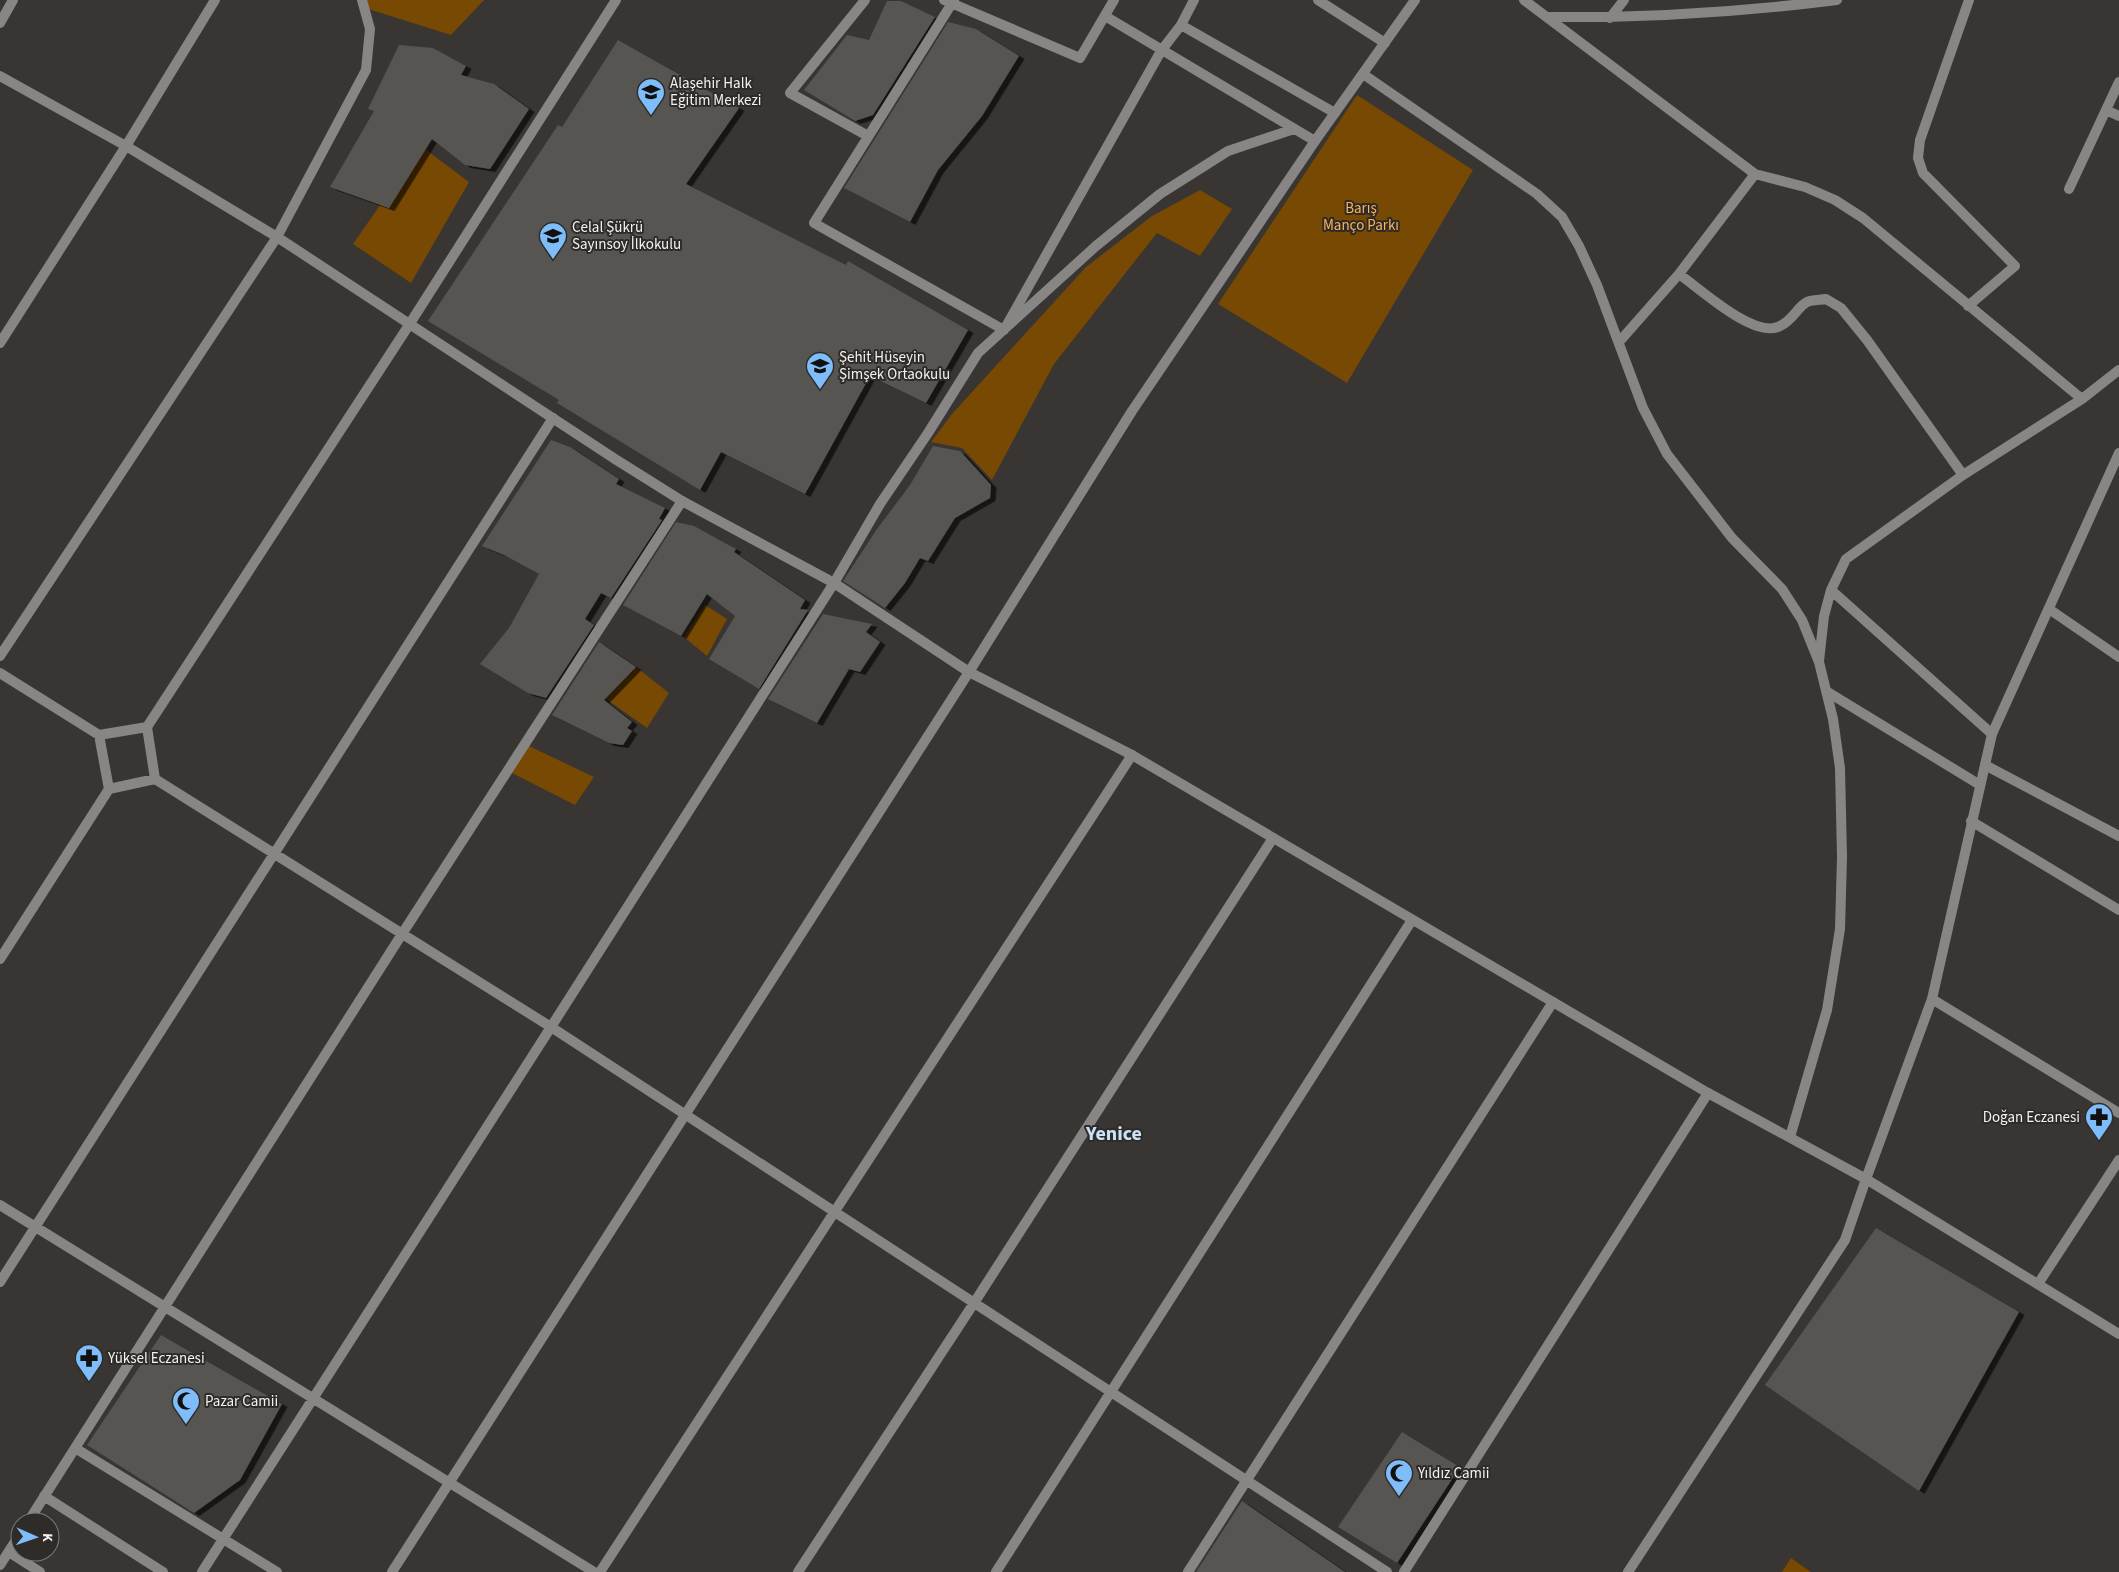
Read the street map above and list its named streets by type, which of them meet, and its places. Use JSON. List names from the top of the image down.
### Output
{
  "districts": ["Yenice"],
  "parks": ["Barış Manço Parkı"],
  "places": {
    "school or university": ["Alaşehir Halk Eğitim Merkezi", "Celal Şükrü Sayınsoy İlkokulu", "Şehit Hüseyin Şimşek Ortaokulu"],
    "pharmacy": ["Doğan Eczanesi", "Yüksel Eczanesi"],
    "mosque": ["Pazar Camii", "Yıldız Camii"]
  },
  "north": "right"
}
